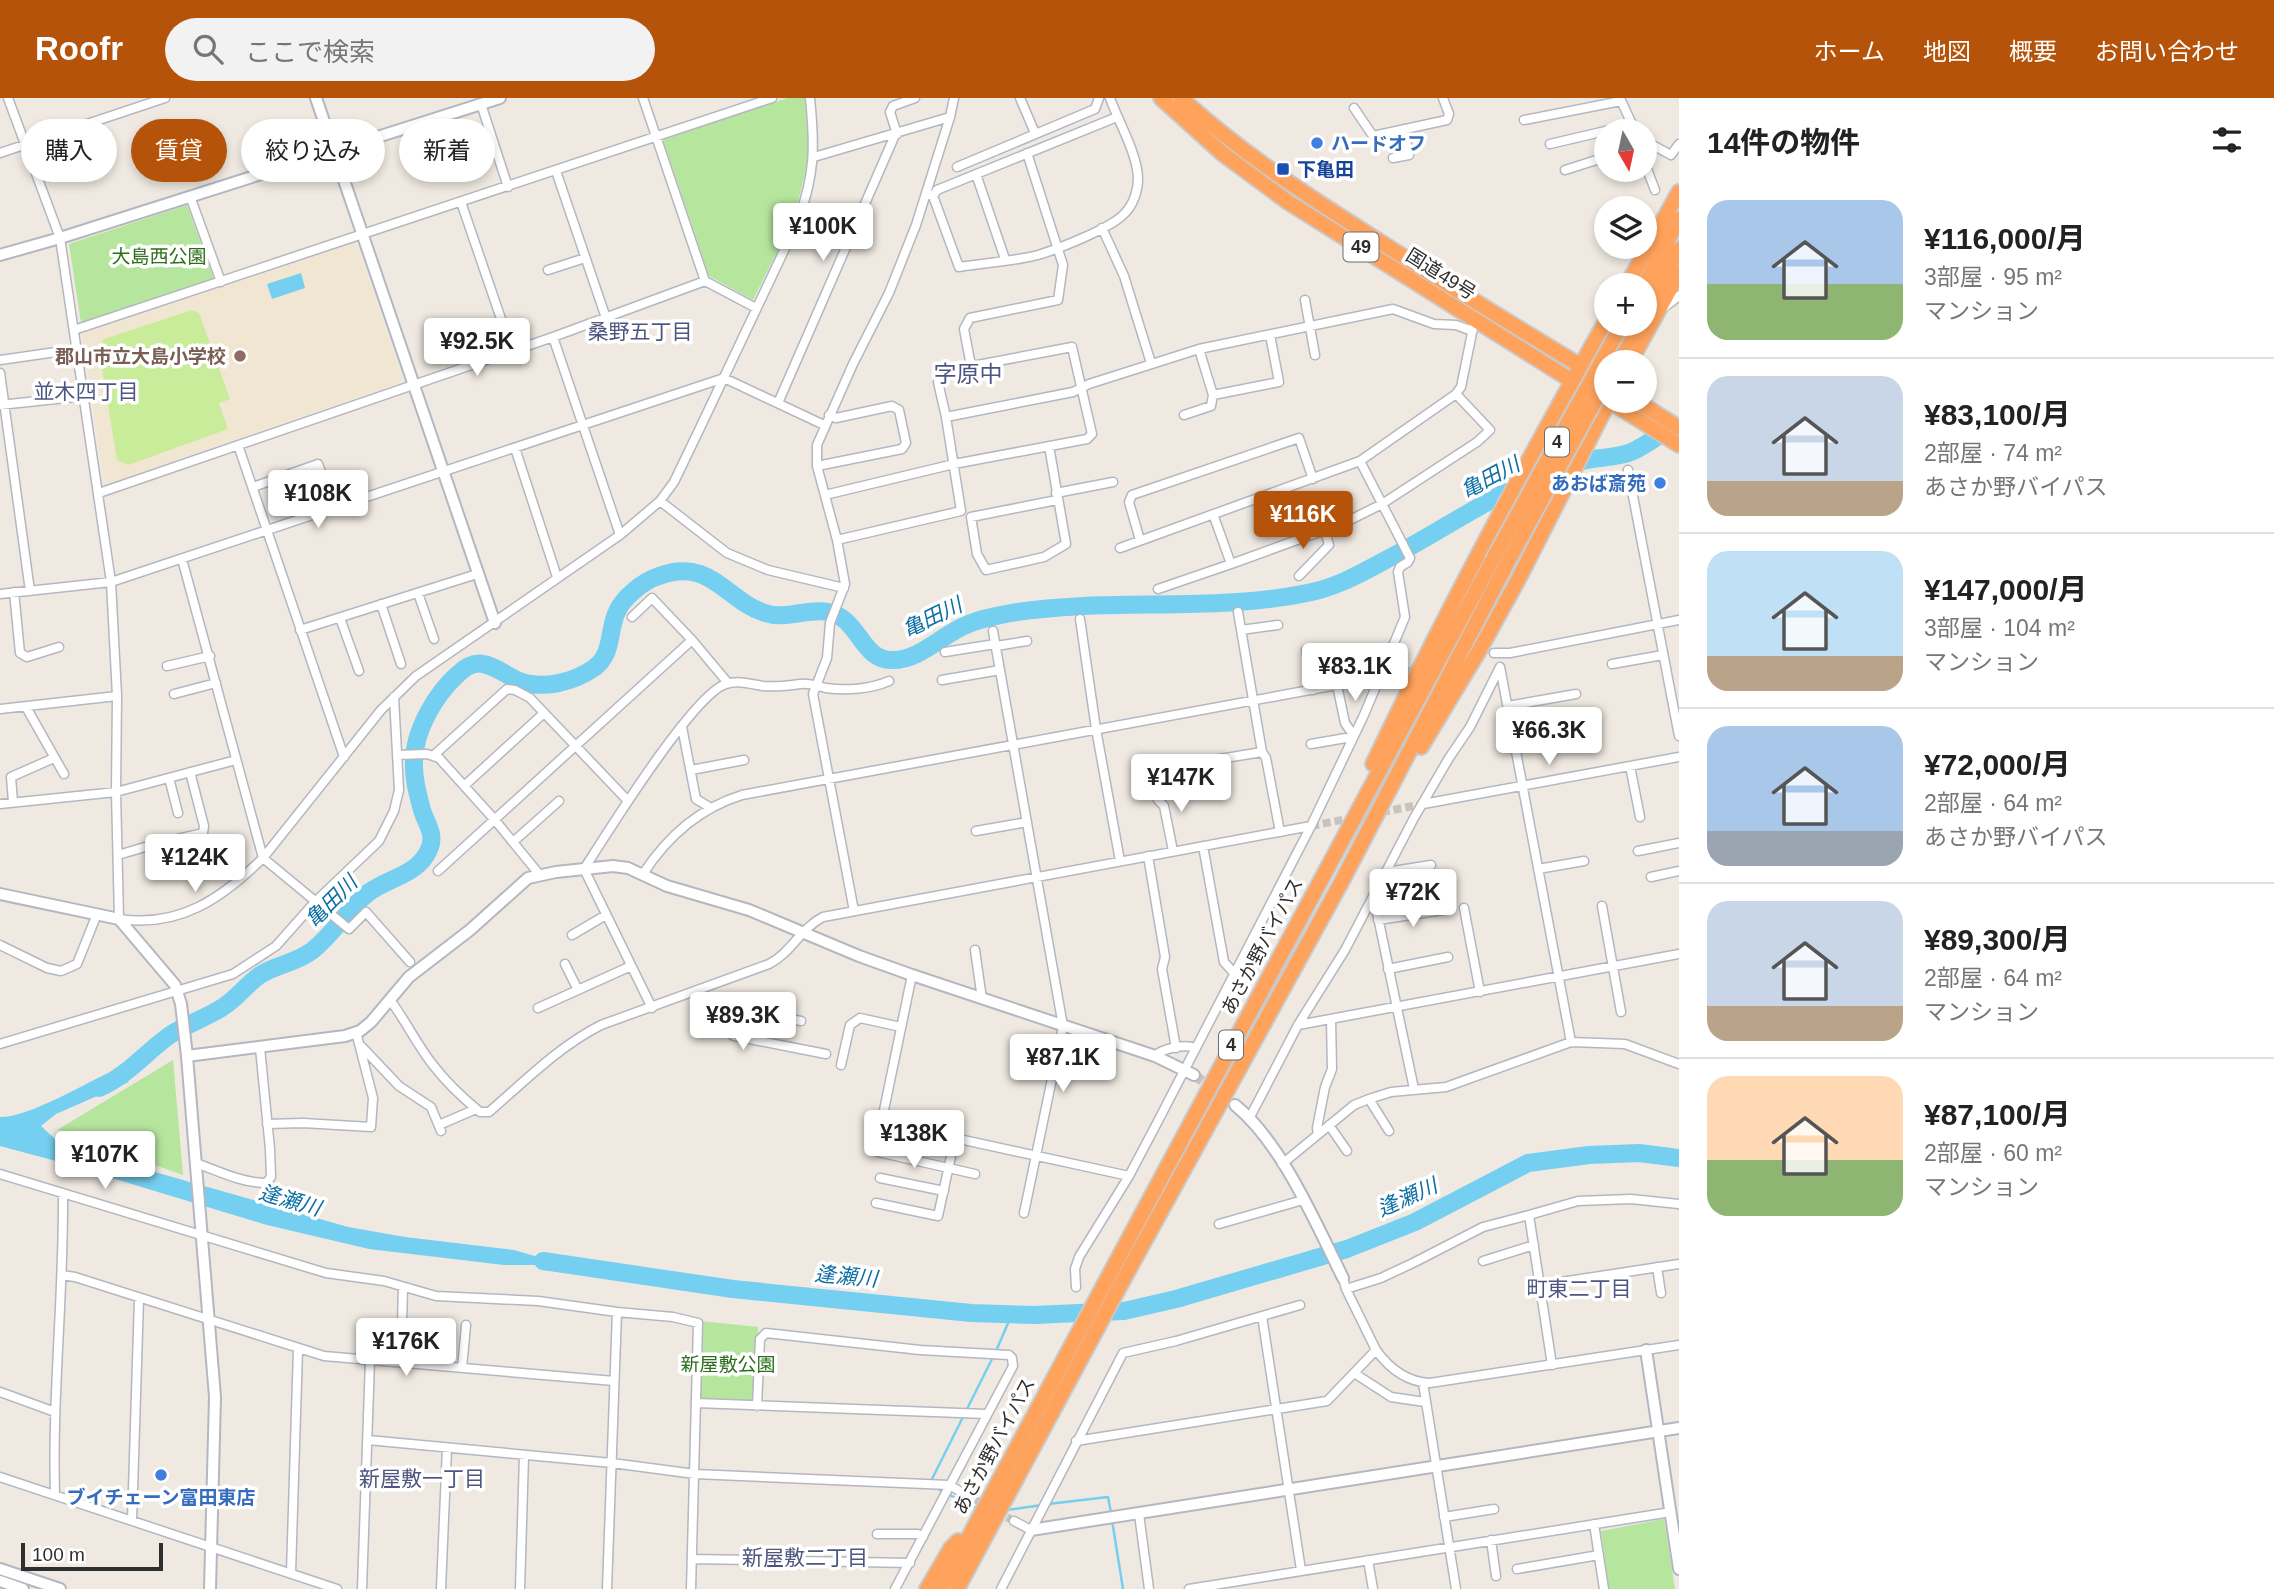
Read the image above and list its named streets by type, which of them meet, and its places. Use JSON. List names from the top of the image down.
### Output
{
  "streets": {
    "highway": [
      "49",
      "国道49号",
      "4",
      "あさか野バイパス"
    ]
  },
  "districts": [
    "桑野五丁目",
    "字原中",
    "並木四丁目",
    "町東二丁目",
    "新屋敷一丁目",
    "新屋敷二丁目"
  ],
  "water": ["亀田川", "逢瀬川"],
  "parks": ["大島西公園", "新屋敷公園"],
  "places": {
    "other": [
      "ハードオフ",
      "郡山市立大島小学校",
      "あおば斎苑",
      "ブイチェーン富田東店"
    ],
    "transit": ["下亀田"]
  },
  "scale_bar": "100 m",
  "north": "bottom",
  "page": {
    "header": "Roofr",
    "search": "ここで検索",
    "nav": [
      "ホーム",
      "地図",
      "概要",
      "お問い合わせ"
    ],
    "heading": "14件の物件",
    "map_buttons": ["+", "−"],
    "chip": [
      "購入",
      "賃貸",
      "絞り込み",
      "新着"
    ],
    "list": [
      {
        "name": "¥116,000/月",
        "note": "3部屋 · 95 m² · マンション"
      },
      {
        "name": "¥83,100/月",
        "note": "2部屋 · 74 m² · あさか野バイパス"
      },
      {
        "name": "¥147,000/月",
        "note": "3部屋 · 104 m² · マンション"
      },
      {
        "name": "¥72,000/月",
        "note": "2部屋 · 64 m² · あさか野バイパス"
      },
      {
        "name": "¥89,300/月",
        "note": "2部屋 · 64 m² · マンション"
      },
      {
        "name": "¥87,100/月",
        "note": "2部屋 · 60 m² · マンション"
      }
    ],
    "price": [
      "¥100K",
      "¥92.5K",
      "¥108K",
      "¥116K",
      "¥83.1K",
      "¥66.3K",
      "¥147K",
      "¥124K",
      "¥72K",
      "¥89.3K",
      "¥87.1K",
      "¥138K",
      "¥107K",
      "¥176K"
    ],
    "scale": "100 m"
  }
}
